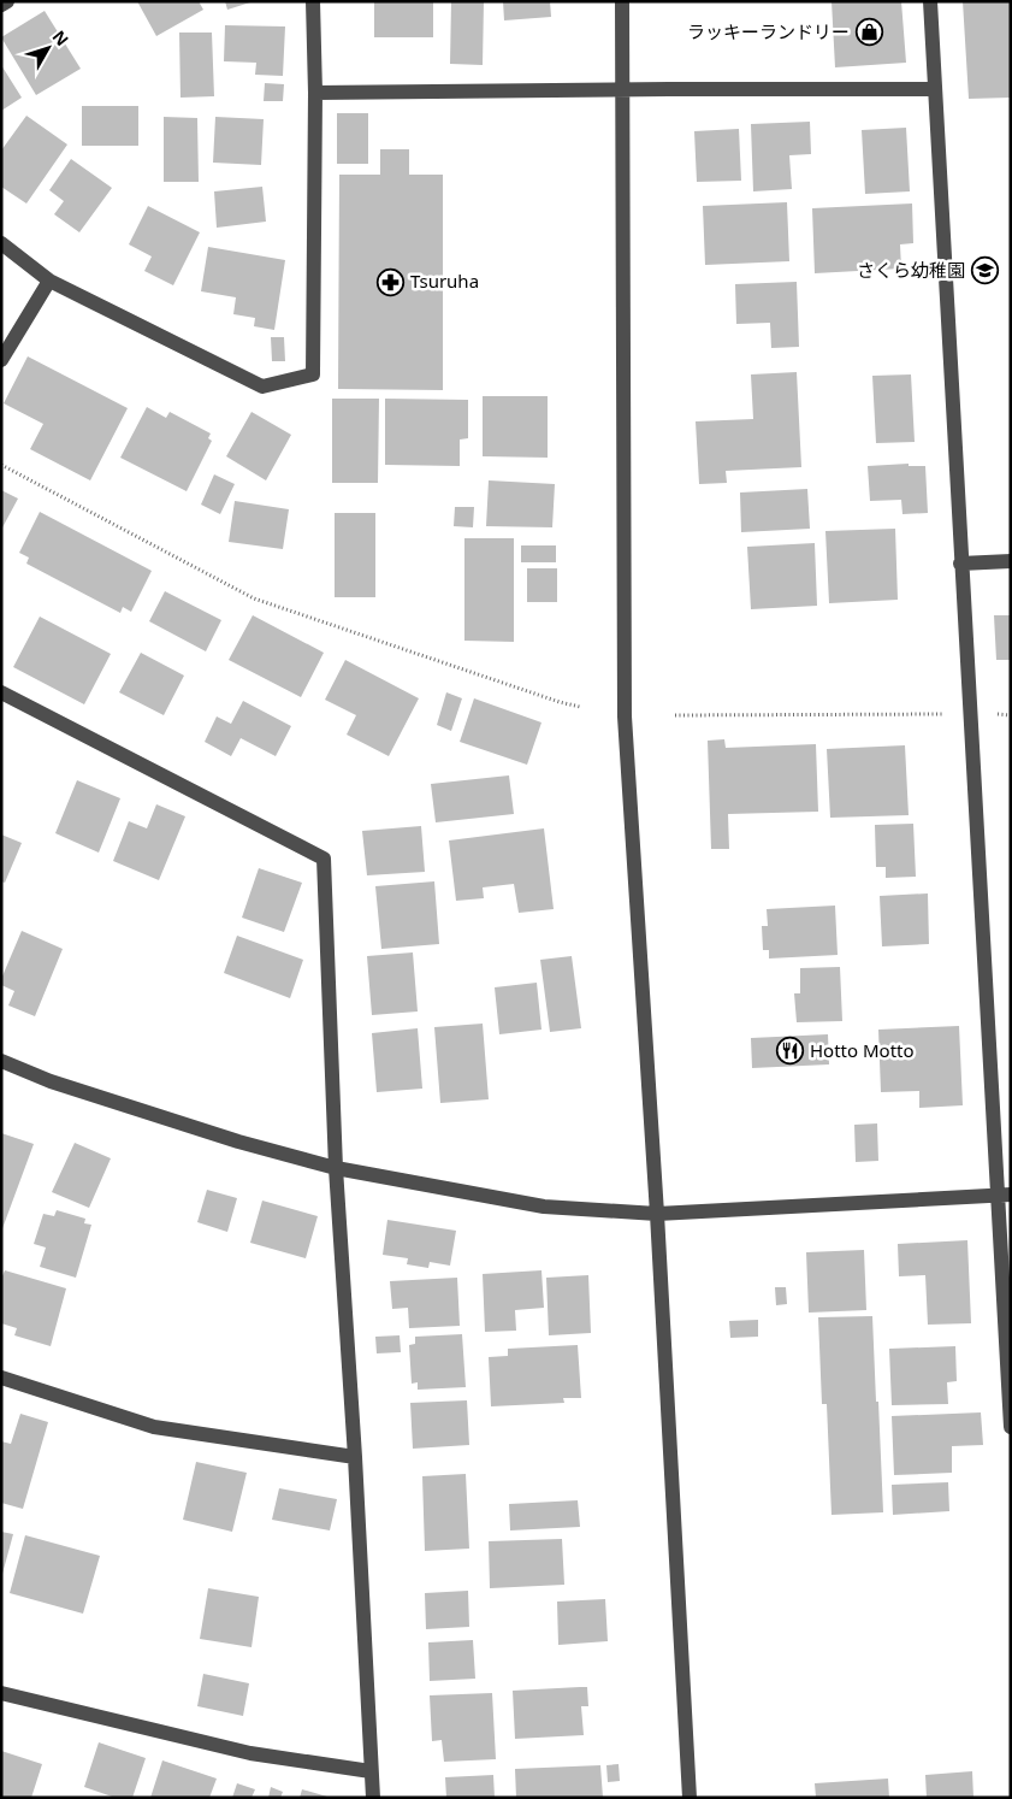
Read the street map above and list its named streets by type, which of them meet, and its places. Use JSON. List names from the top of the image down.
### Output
{
  "places": {
    "shop": ["ラッキーランドリー"],
    "school or university": ["さくら幼稚園"],
    "pharmacy": ["Tsuruha"],
    "restaurant": ["Hotto Motto"]
  },
  "north": "top right"
}
